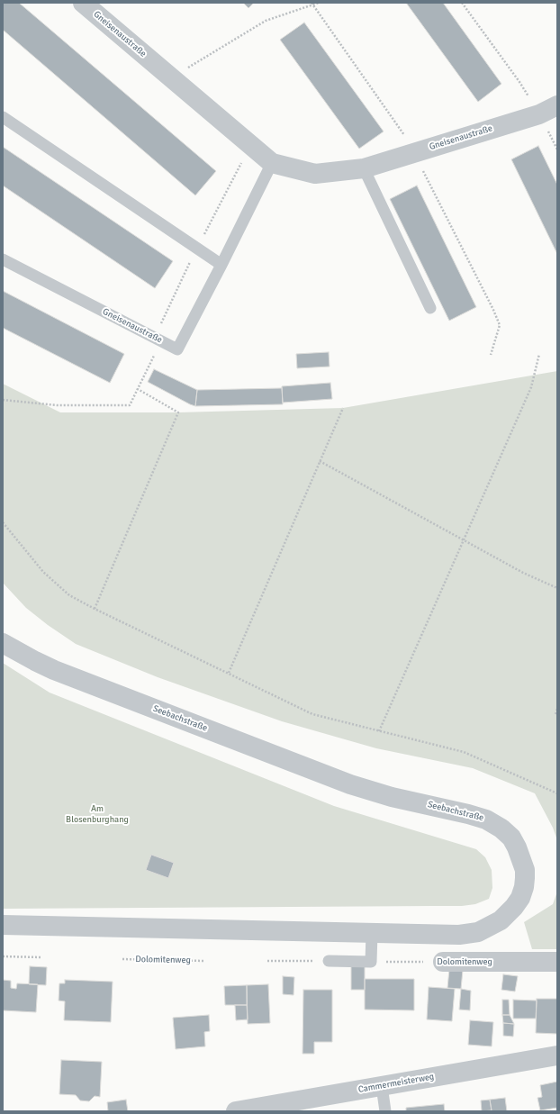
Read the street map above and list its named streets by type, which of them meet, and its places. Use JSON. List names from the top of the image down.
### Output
{
  "streets": {
    "street": [
      "Gneisenaustraße",
      "Seebachstraße",
      "Dolomitenweg",
      "Cammermeisterweg"
    ]
  },
  "parks": ["Am Blosenburghang"]
}
